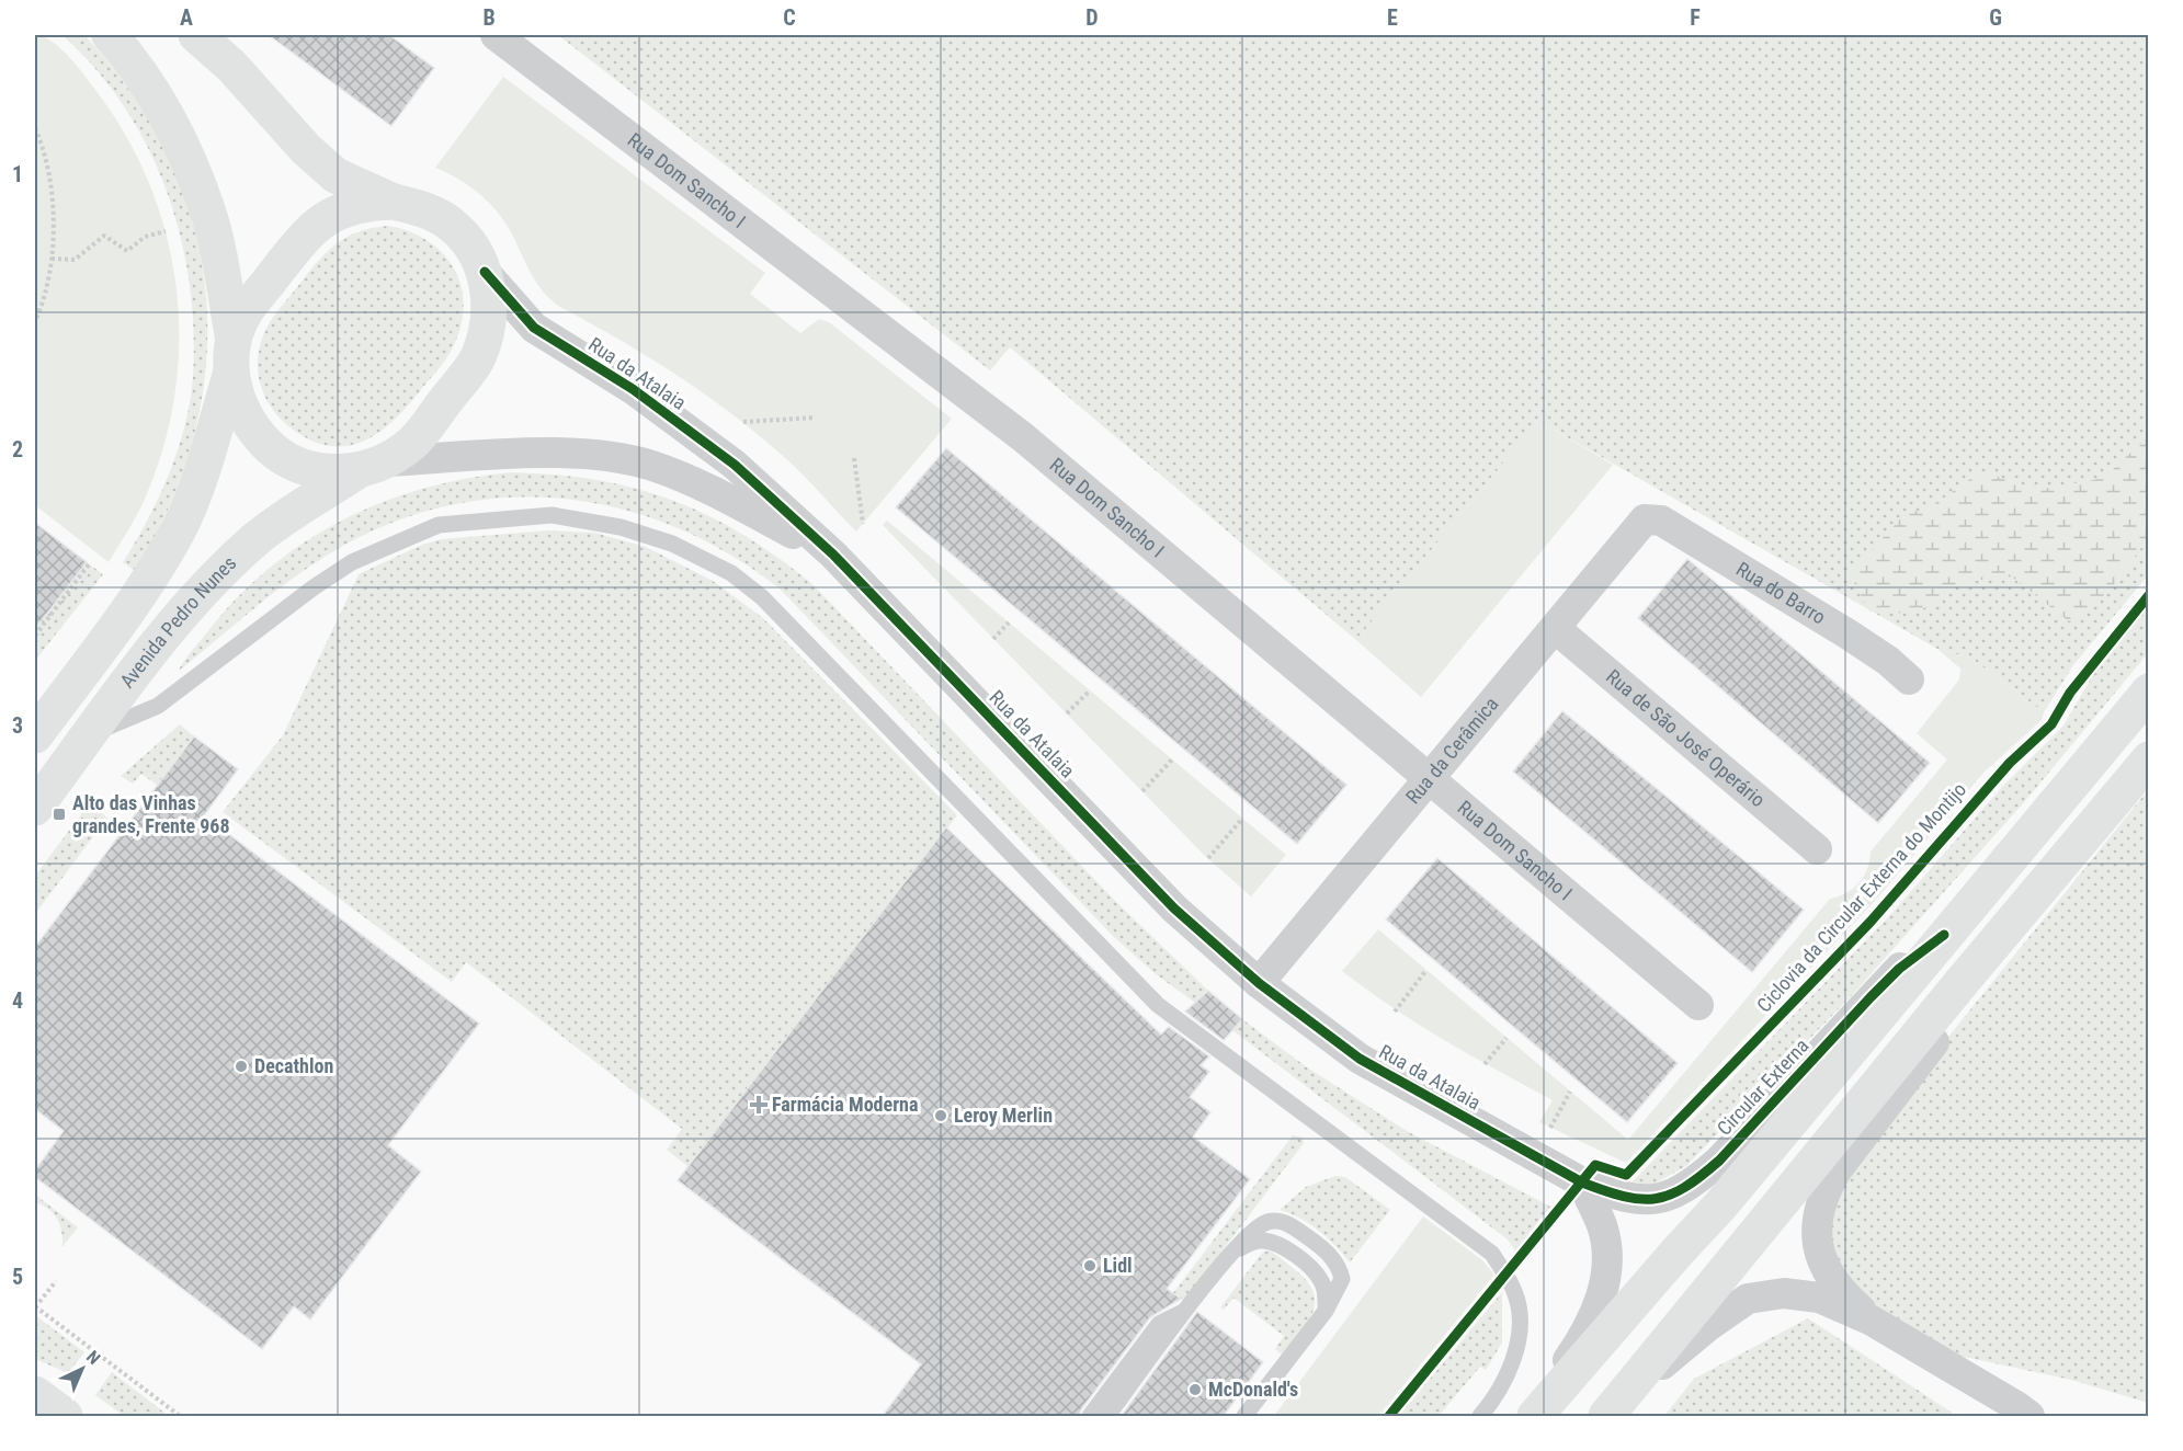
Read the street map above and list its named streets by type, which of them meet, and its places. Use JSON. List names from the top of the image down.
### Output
{
  "streets": {
    "street": [
      "Rua Dom Sancho I",
      "Rua da Atalaia",
      "Rua do Barro",
      "Avenida Pedro Nunes",
      "Rua de São José Operário",
      "Rua da Cerâmica",
      "Circular Externa"
    ],
    "cycle path": ["Ciclovia da Circular Externa do Montijo"]
  },
  "crossings": [
    ["Rua Dom Sancho I", "Rua da Cerâmica"],
    ["Rua da Atalaia", "Avenida Pedro Nunes"],
    ["Rua da Atalaia", "Rua da Cerâmica"],
    ["Rua da Atalaia", "Circular Externa"],
    ["Rua do Barro", "Rua da Cerâmica"],
    ["Rua de São José Operário", "Rua da Cerâmica"]
  ],
  "places": {
    "transit": ["Alto das Vinhas grandes, Frente 968"],
    "other": [
      "Decathlon",
      "Leroy Merlin",
      "Lidl",
      "McDonald's"
    ],
    "health": ["Farmácia Moderna"]
  },
  "north": "top right",
  "grid": {
    "columns": [
      "A",
      "B",
      "C",
      "D",
      "E",
      "F",
      "G"
    ],
    "rows": [
      "1",
      "2",
      "3",
      "4",
      "5"
    ]
  }
}
